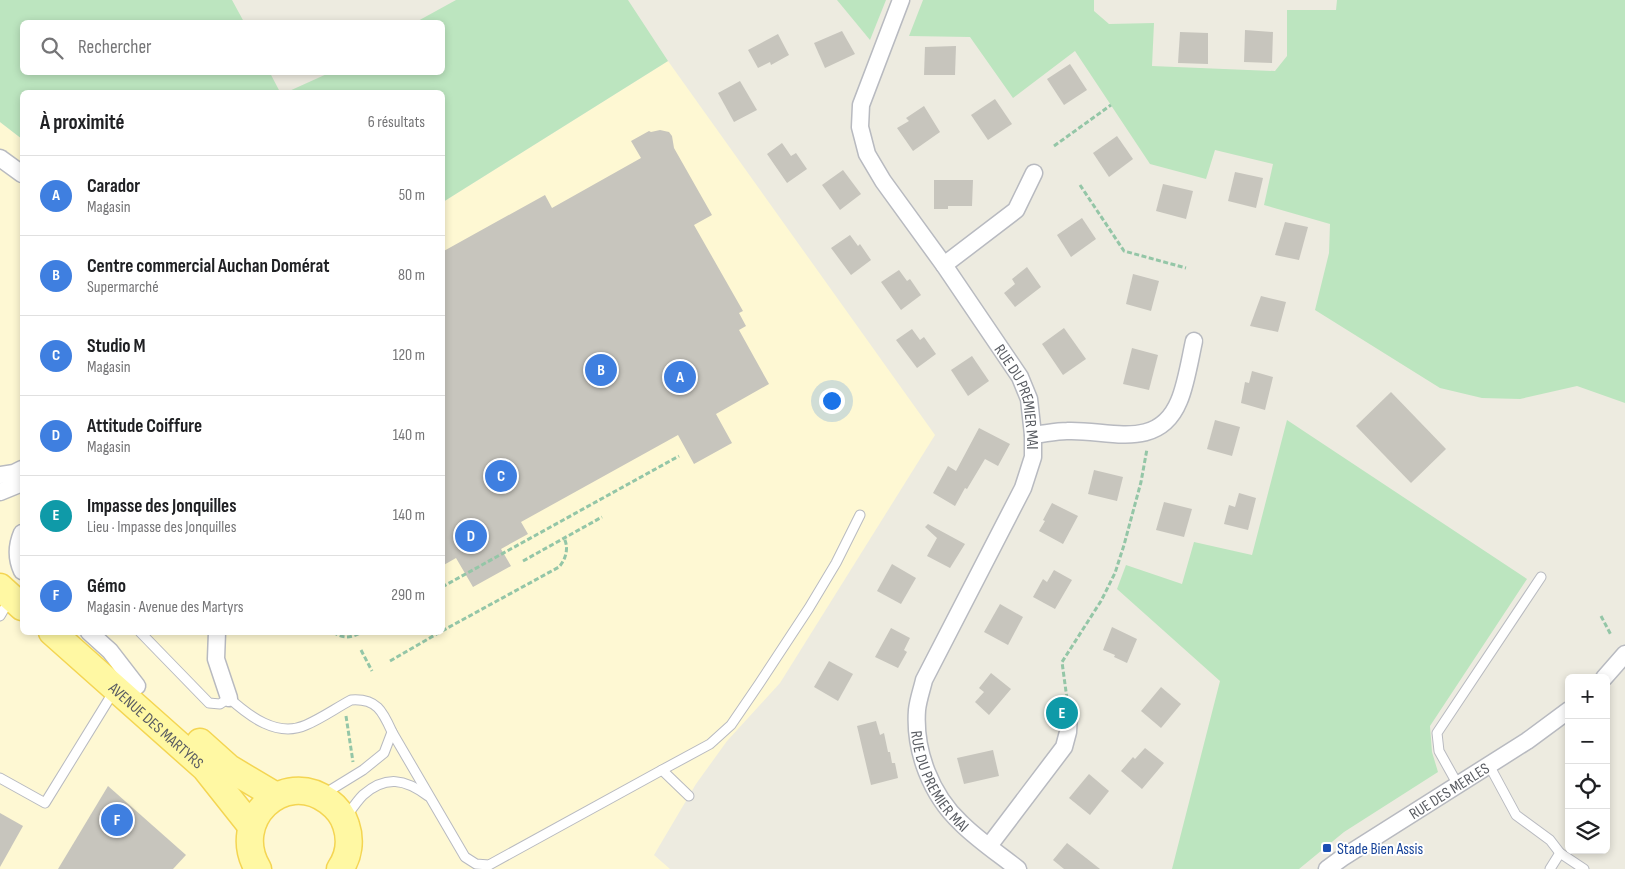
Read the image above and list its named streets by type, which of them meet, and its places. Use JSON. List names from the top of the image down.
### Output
{
  "streets": {
    "main road": ["AVENUE DES MARTYRS"],
    "street": ["RUE DU PREMIER MAI", "RUE DES MERLES"]
  },
  "places": {
    "transit": ["Stade Bien Assis"]
  },
  "page": {
    "search": "Rechercher",
    "heading": ["À proximité", "6 résultats"],
    "list": [
      {
        "mark": "A",
        "name": "Carador",
        "note": "Magasin",
        "value": "50 m"
      },
      {
        "mark": "B",
        "name": "Centre commercial Auchan Domérat",
        "note": "Supermarché",
        "value": "80 m"
      },
      {
        "mark": "C",
        "name": "Studio M",
        "note": "Magasin",
        "value": "120 m"
      },
      {
        "mark": "D",
        "name": "Attitude Coiffure",
        "note": "Magasin",
        "value": "140 m"
      },
      {
        "mark": "E",
        "name": "Impasse des Jonquilles",
        "note": "Lieu · Impasse des Jonquilles",
        "value": "140 m"
      },
      {
        "mark": "F",
        "name": "Gémo",
        "note": "Magasin · Avenue des Martyrs",
        "value": "290 m"
      }
    ],
    "pins": [
      "B",
      "A",
      "C",
      "D",
      "E",
      "F"
    ],
    "map_buttons": ["+", "−"]
  }
}
